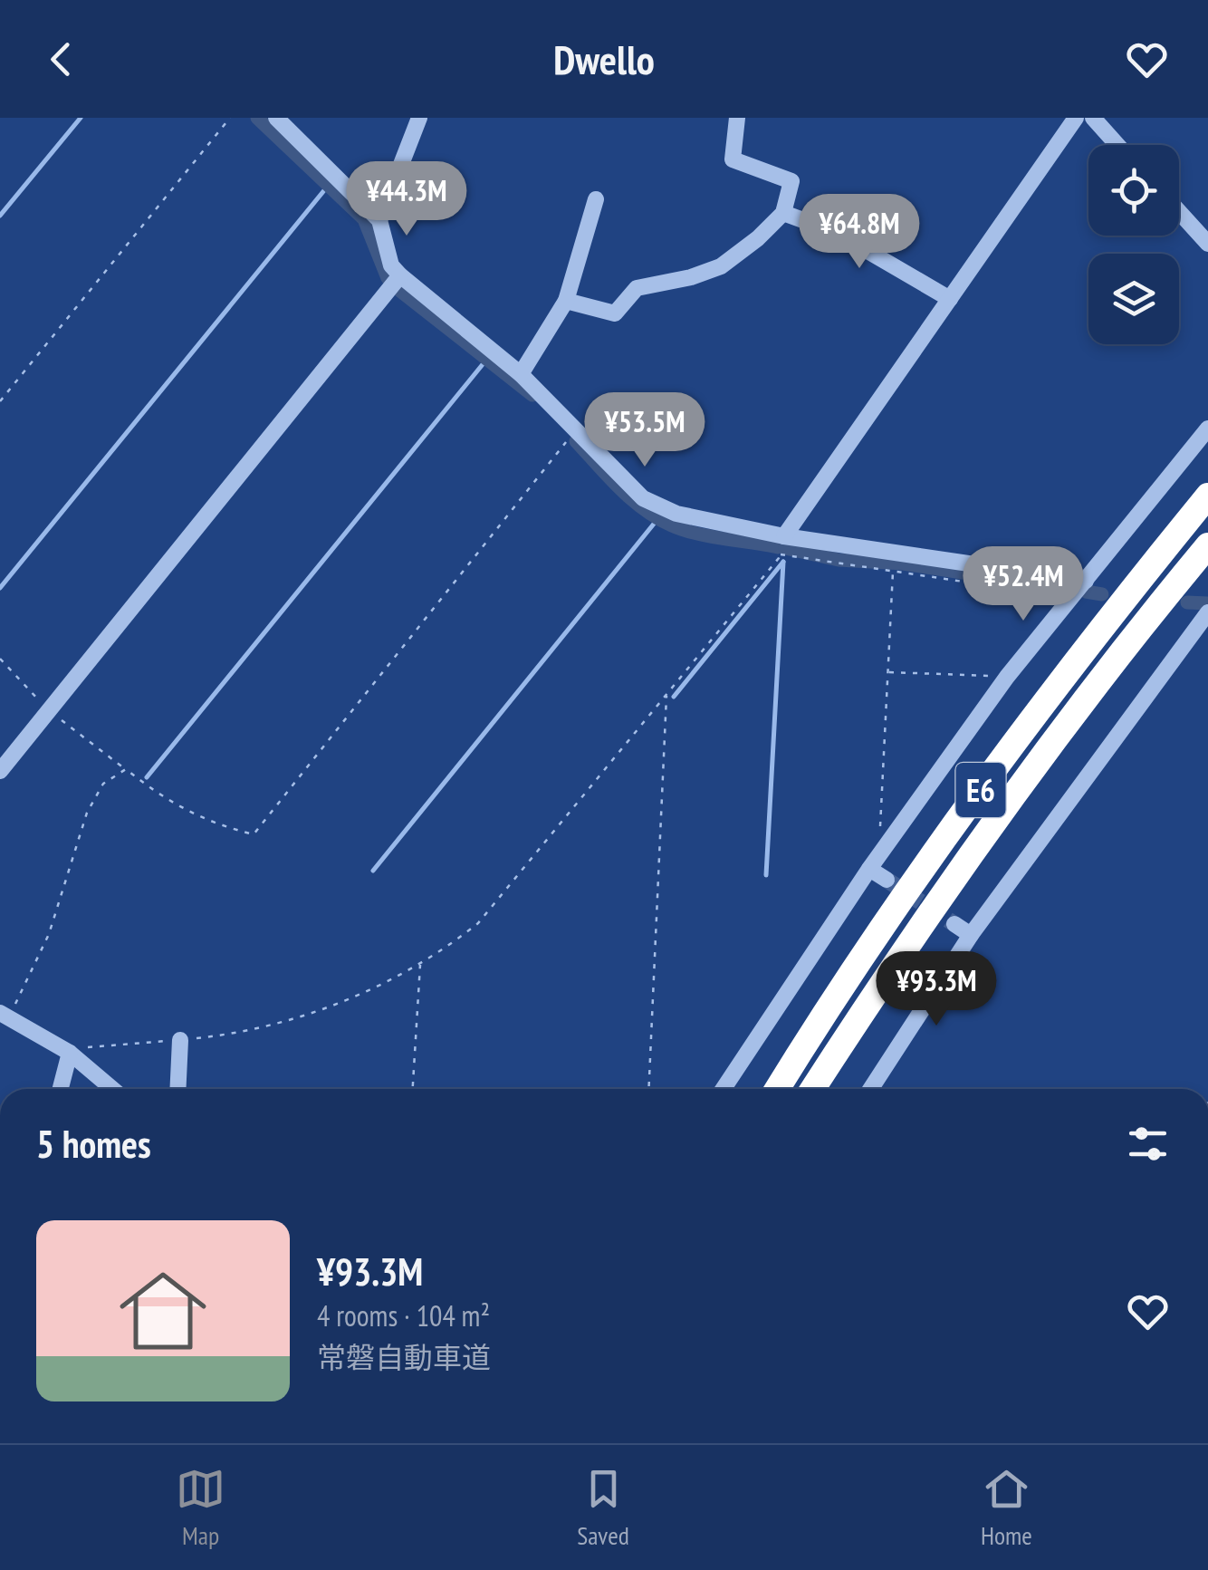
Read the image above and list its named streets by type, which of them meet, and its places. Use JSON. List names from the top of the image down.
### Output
{
  "streets": {
    "highway": ["E6"]
  },
  "page": {
    "header": "Dwello",
    "price": [
      "¥44.3M",
      "¥64.8M",
      "¥53.5M",
      "¥52.4M",
      "¥93.3M"
    ],
    "heading": "5 homes",
    "list": [
      {
        "name": "¥93.3M",
        "note": "4 rooms · 104 m² · 常磐自動車道"
      }
    ],
    "tabs": ["Map", "Saved", "Home"]
  }
}
